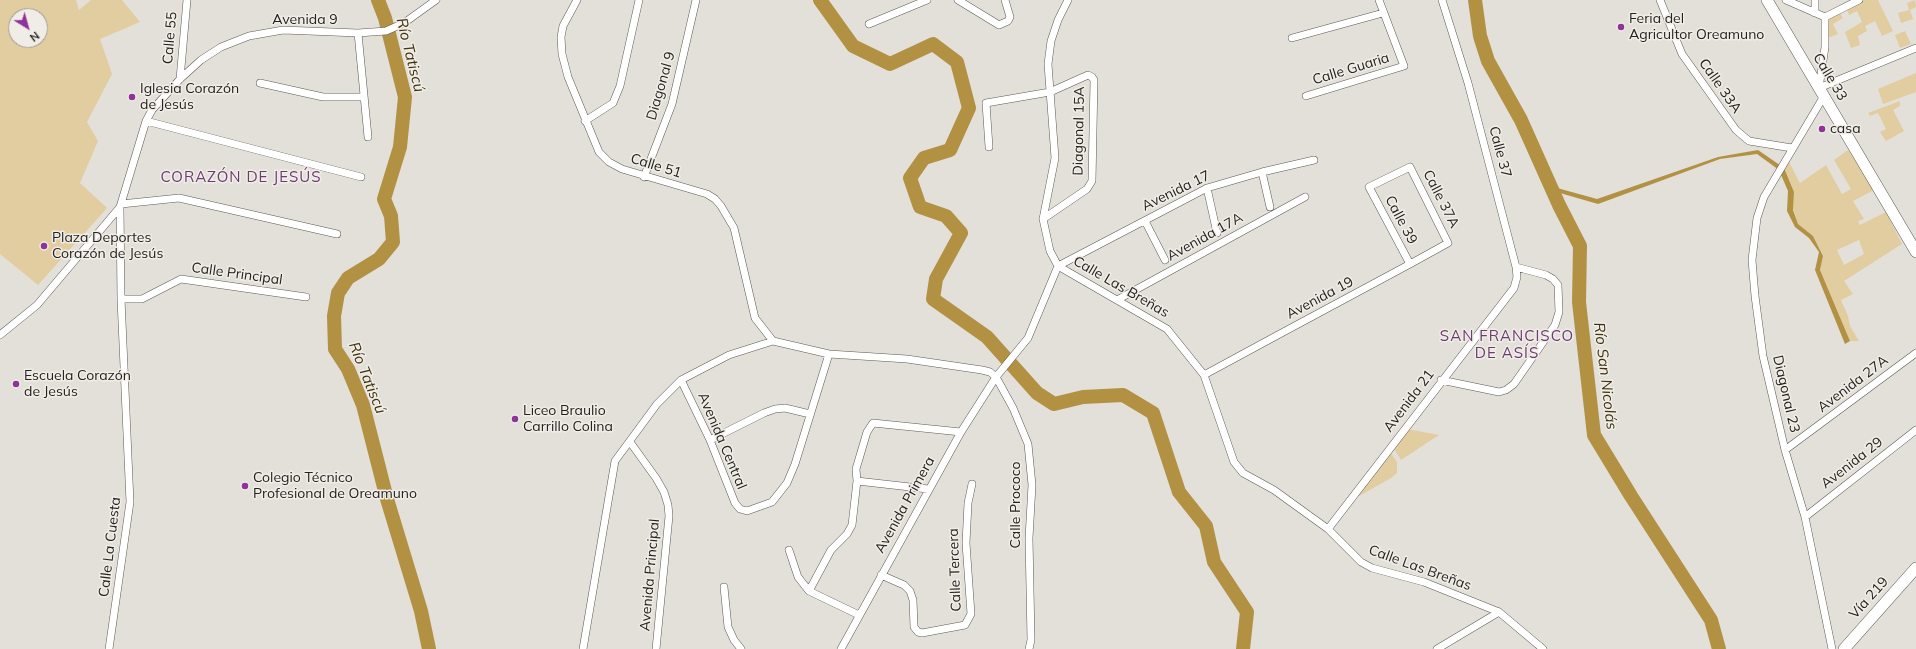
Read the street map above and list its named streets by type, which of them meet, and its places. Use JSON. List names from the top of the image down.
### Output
{
  "streets": {
    "main road": ["Calle 33", "Vía 219"],
    "street": [
      "Avenida 9",
      "Calle 55",
      "Calle Guaria",
      "Diagonal 9",
      "Calle 33A",
      "Diagonal 15A",
      "Calle 37",
      "Calle 51",
      "Avenida 17",
      "Calle 37A",
      "Calle 39",
      "Avenida 17A",
      "Calle Principal",
      "Calle Las Breñas",
      "Avenida 19",
      "Avenida 27A",
      "Diagonal 23",
      "Avenida 21",
      "Avenida Central",
      "Avenida 29",
      "Avenida Primera",
      "Calle Prococo",
      "Calle La Cuesta",
      "Calle Tercera",
      "Avenida Principal"
    ]
  },
  "crossings": [
    ["Avenida 9", "Calle 55"],
    ["Avenida 9", "Calle La Cuesta"],
    ["Diagonal 9", "Calle 51"],
    ["Calle 33A", "Diagonal 23"],
    ["Diagonal 15A", "Calle Las Breñas"],
    ["Calle 37", "Avenida 21"],
    ["Avenida 17", "Calle Las Breñas"],
    ["Calle 37A", "Calle 39"],
    ["Calle 37A", "Avenida 19"],
    ["Calle 39", "Avenida 19"],
    ["Avenida 17A", "Calle Las Breñas"],
    ["Calle Principal", "Calle La Cuesta"],
    ["Calle Las Breñas", "Avenida 19"],
    ["Calle Las Breñas", "Avenida 21"],
    ["Avenida 27A", "Diagonal 23"],
    ["Diagonal 23", "Avenida 29"],
    ["Avenida Primera", "Calle Prococo"],
    ["Avenida Primera", "Calle Tercera"]
  ],
  "districts": ["CORAZÓN DE JESÚS", "SAN FRANCISCO DE ASÍS"],
  "water": ["Río Tatiscú", "Río San Nicolás"],
  "places": [
    "Feria del Agricultor Oreamuno",
    "Iglesia Corazón de Jesús",
    "casa",
    "Plaza Deportes Corazón de Jesús",
    "Escuela Corazón de Jesús",
    "Liceo Braulio Carrillo Colina",
    "Colegio Técnico Profesional de Oreamuno"
  ],
  "north": "bottom right"
}
